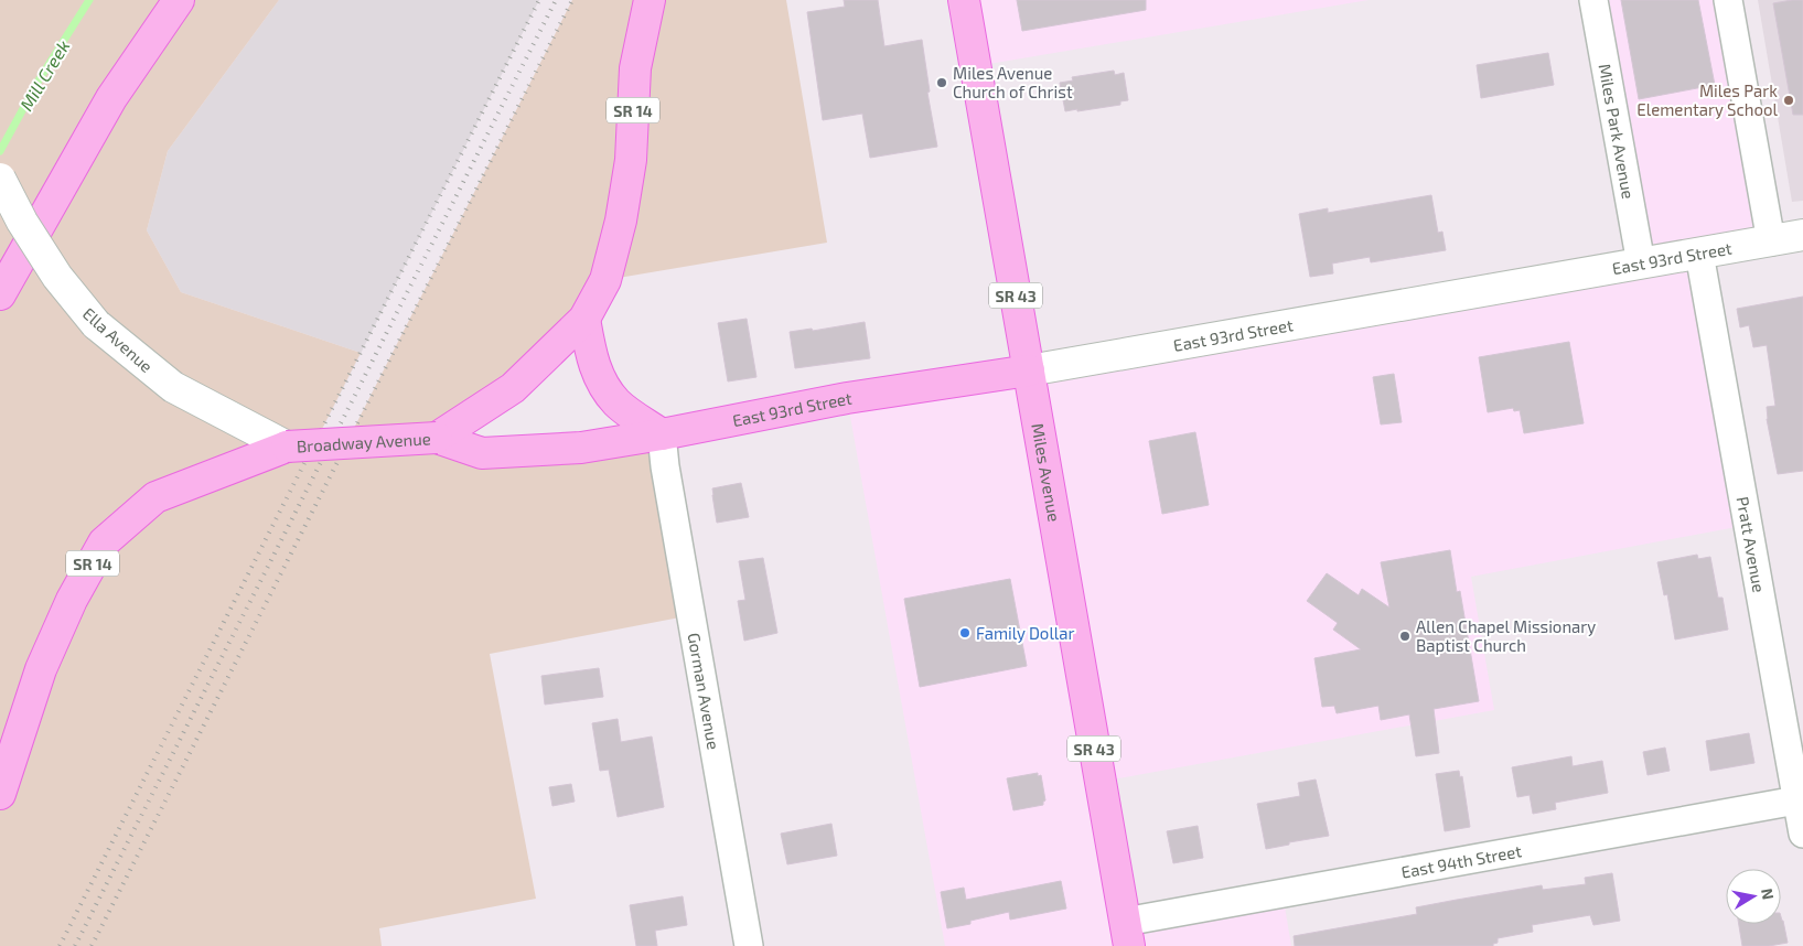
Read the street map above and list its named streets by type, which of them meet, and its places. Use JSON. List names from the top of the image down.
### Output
{
  "streets": {
    "main road": [
      "SR 14",
      "East 93rd Street",
      "SR 43",
      "Ella Avenue",
      "Broadway Avenue",
      "Miles Avenue"
    ],
    "street": [
      "Miles Park Avenue",
      "Pratt Avenue",
      "Gorman Avenue",
      "East 94th Street"
    ]
  },
  "crossings": [
    ["Miles Park Avenue", "East 93rd Street"],
    ["East 93rd Street", "Broadway Avenue"],
    ["East 93rd Street", "Miles Avenue"],
    ["East 93rd Street", "Pratt Avenue"],
    ["East 93rd Street", "Gorman Avenue"],
    ["Ella Avenue", "Broadway Avenue"],
    ["Miles Avenue", "East 94th Street"],
    ["Pratt Avenue", "East 94th Street"]
  ],
  "water": ["Mill Creek"],
  "places": [
    "Miles Avenue Church of Christ",
    "Miles Park Elementary School",
    "Family Dollar",
    "Allen Chapel Missionary Baptist Church"
  ],
  "north": "right"
}
